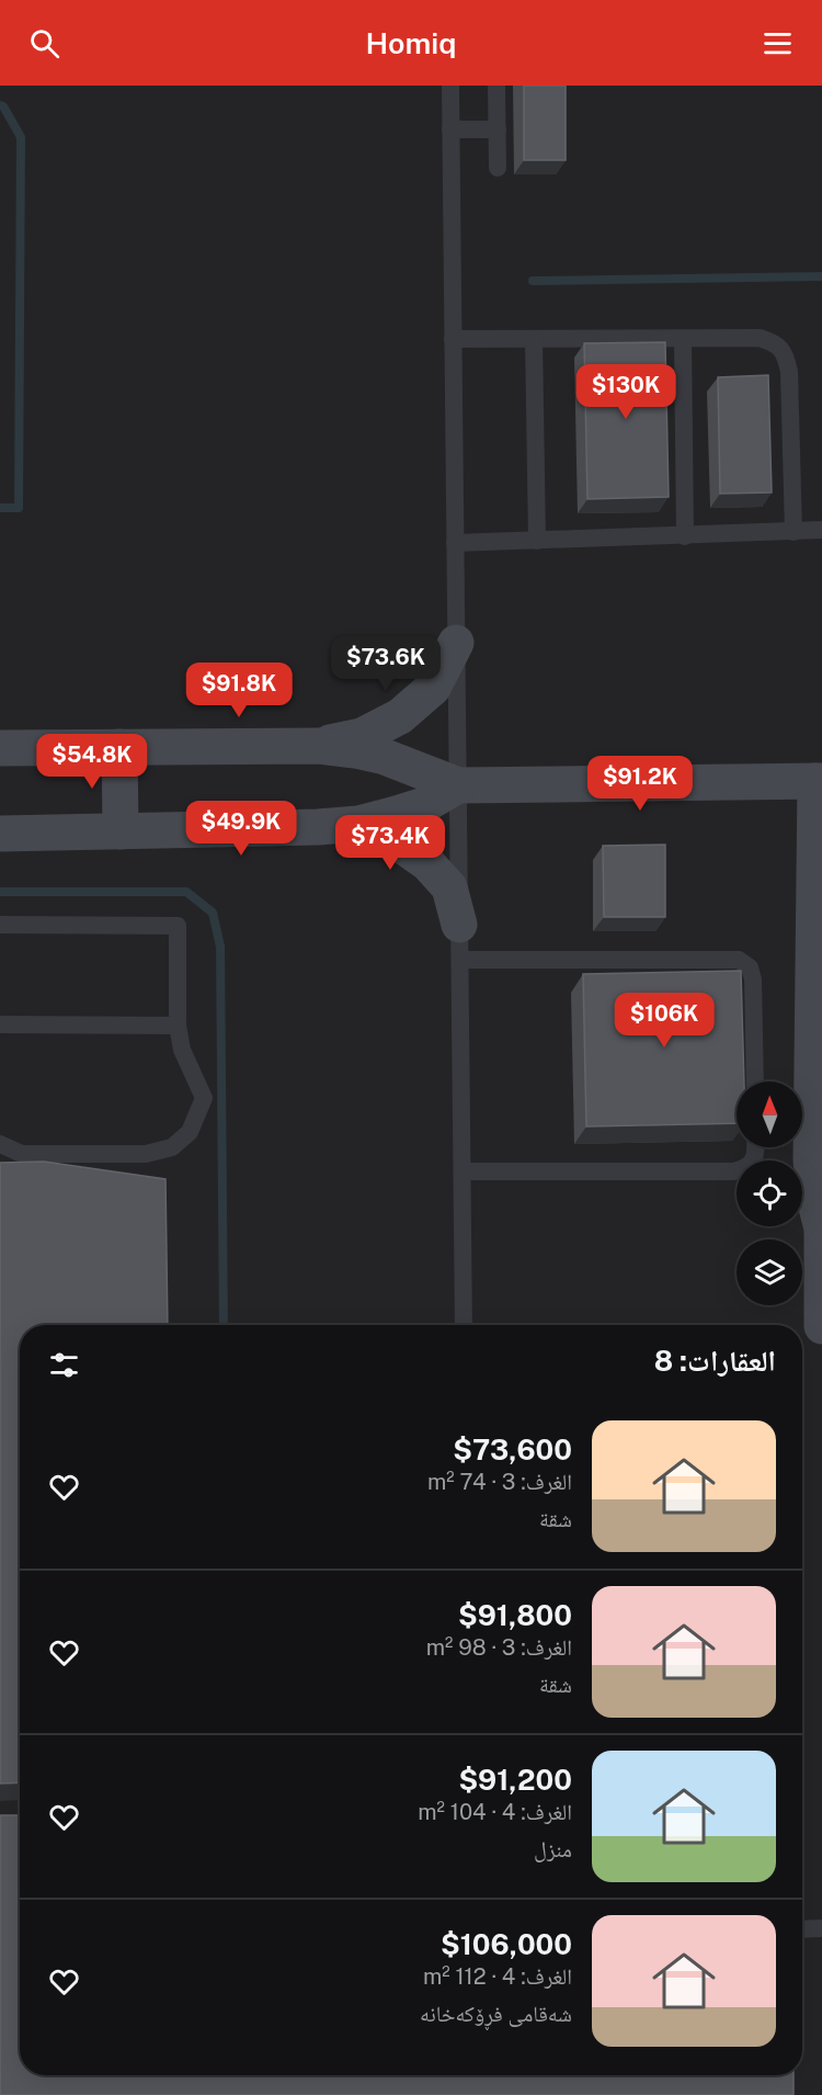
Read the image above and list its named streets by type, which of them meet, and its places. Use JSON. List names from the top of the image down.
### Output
{
  "north": "top",
  "page": {
    "header": "Homiq",
    "price": [
      "$130K",
      "$73.6K",
      "$91.8K",
      "$54.8K",
      "$91.2K",
      "$49.9K",
      "$73.4K",
      "$106K"
    ],
    "heading": "العقارات: 8",
    "list": [
      {
        "name": "$73,600",
        "note": "الغرف: 3 · 74 m² · شقة"
      },
      {
        "name": "$91,800",
        "note": "الغرف: 3 · 98 m² · شقة"
      },
      {
        "name": "$91,200",
        "note": "الغرف: 4 · 104 m² · منزل"
      },
      {
        "name": "$106,000",
        "note": "الغرف: 4 · 112 m² · شەقامی فڕۆکەخانە"
      }
    ]
  }
}
